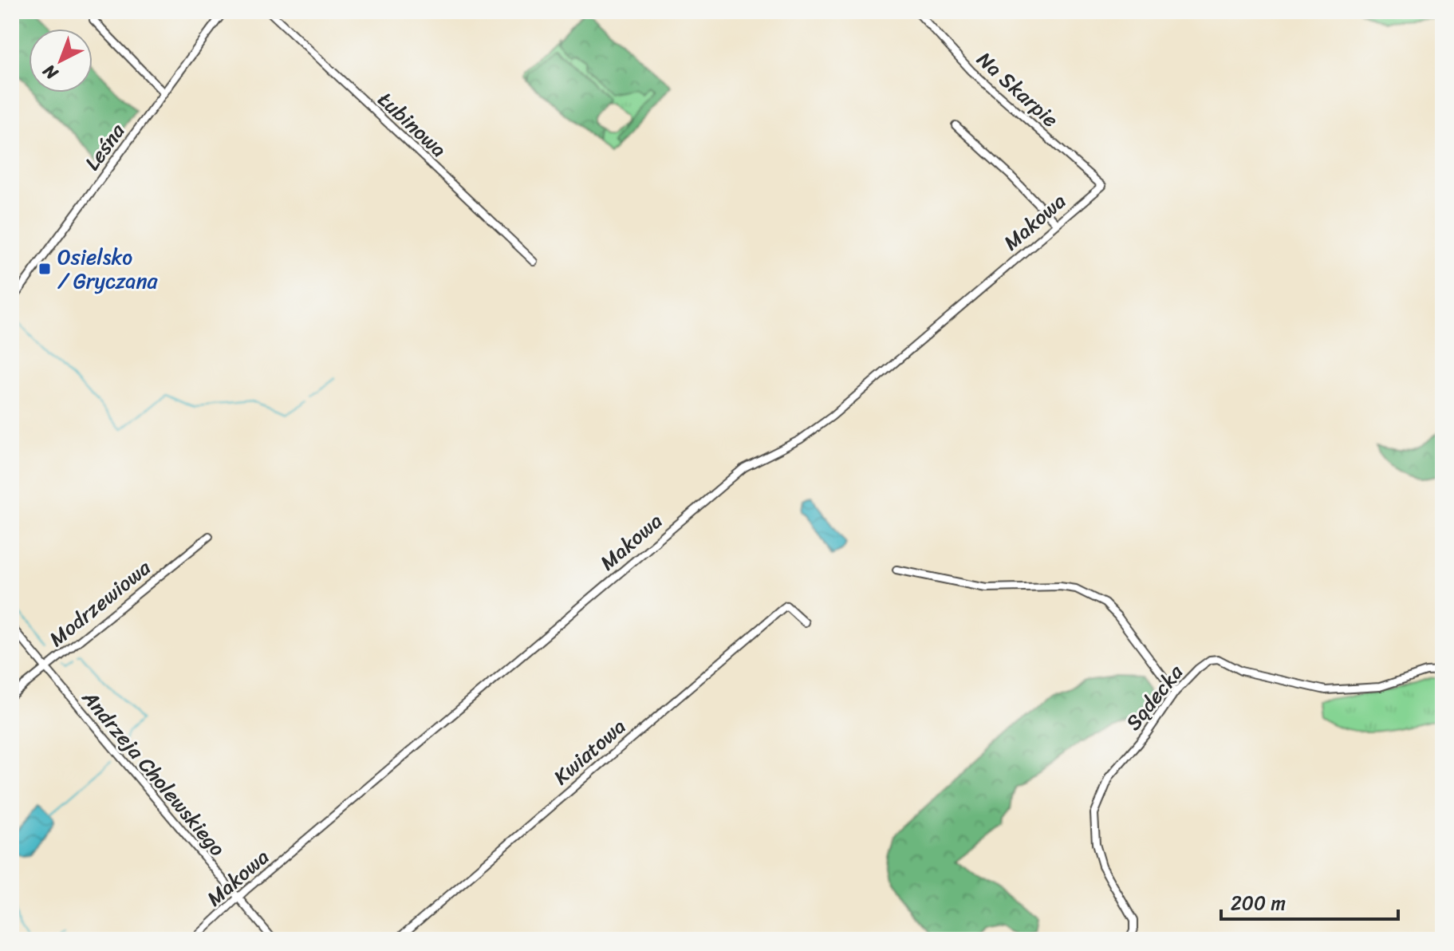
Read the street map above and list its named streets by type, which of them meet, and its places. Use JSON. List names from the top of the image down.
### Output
{
  "streets": {
    "street": [
      "Na Skarpie",
      "Łubinowa",
      "Leśna",
      "Makowa",
      "Modrzewiowa",
      "Sądecka",
      "Kwiatowa",
      "Andrzeja Cholewskiego"
    ]
  },
  "crossings": [
    ["Na Skarpie", "Makowa"],
    ["Makowa", "Andrzeja Cholewskiego"],
    ["Modrzewiowa", "Andrzeja Cholewskiego"]
  ],
  "places": {
    "transit": ["Osielsko / Gryczana"]
  },
  "scale_bar": "200 m",
  "north": "bottom left"
}
